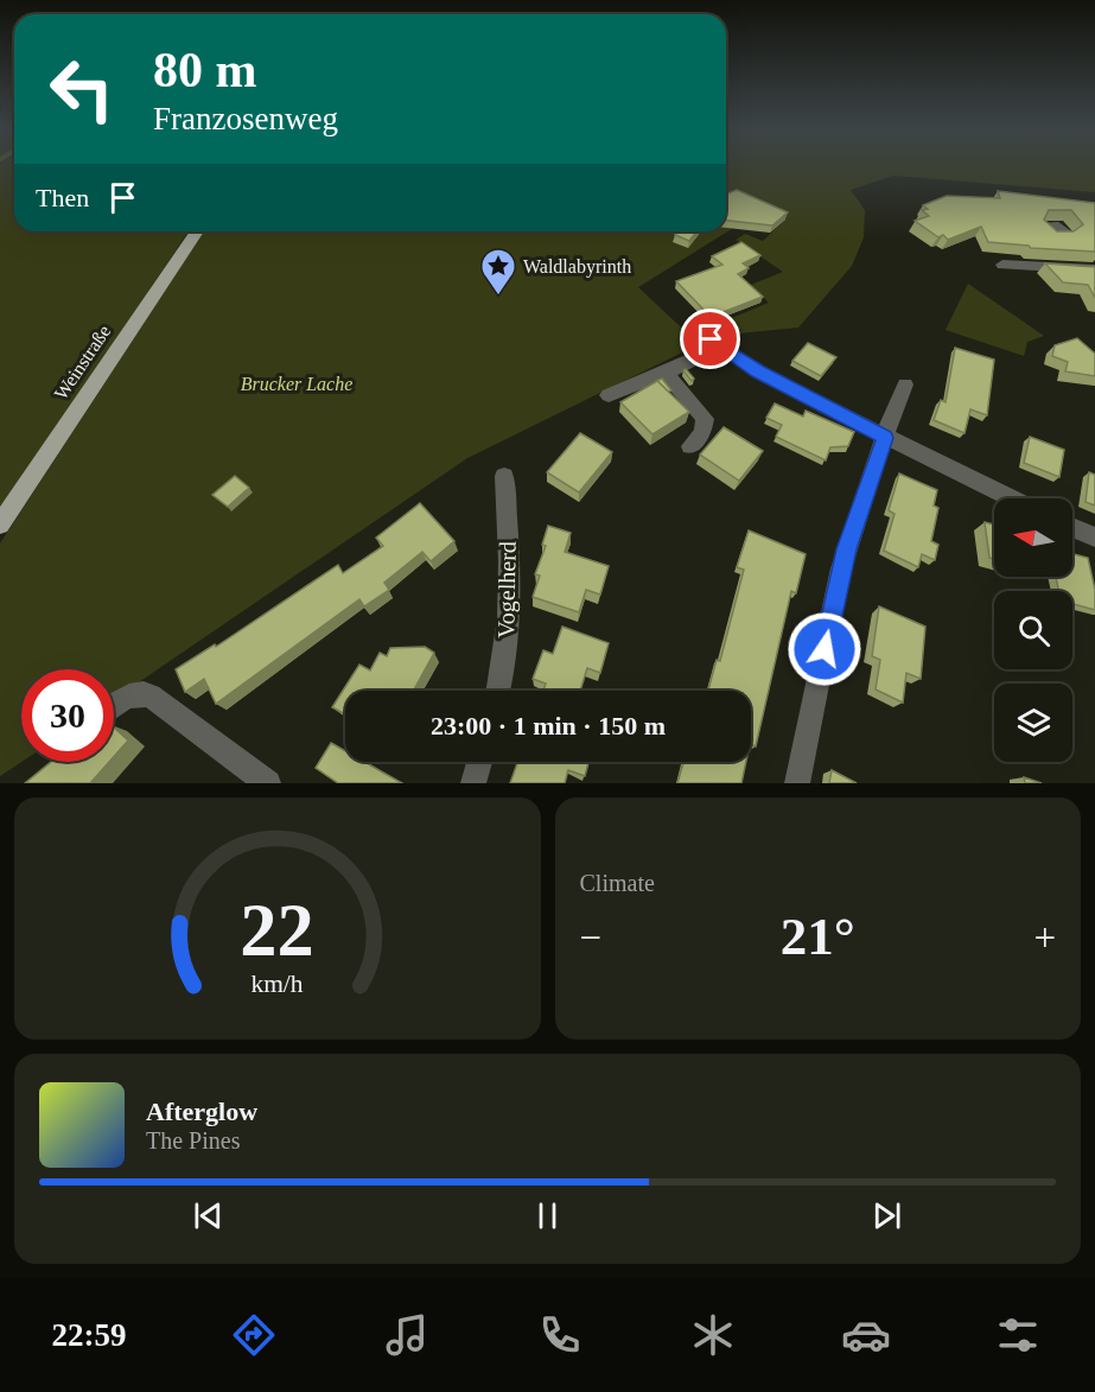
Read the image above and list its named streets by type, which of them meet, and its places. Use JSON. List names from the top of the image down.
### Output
{
  "streets": {
    "main road": ["Weinstraße"],
    "street": ["Vogelherd"]
  },
  "parks": ["Brucker Lache"],
  "places": {
    "place": ["Waldlabyrinth"]
  },
  "north": "left",
  "page": {
    "turn": ["80 m", "Franzosenweg"],
    "then": "Then",
    "limit": "30",
    "trip": "23:00 · 1 min · 150 m",
    "tile": "Climate",
    "heat": ["−", "21°", "+"],
    "song": ["Afterglow", "The Pines"],
    "tabs": "22:59",
    "gauge": ["22", "km/h"]
  }
}
